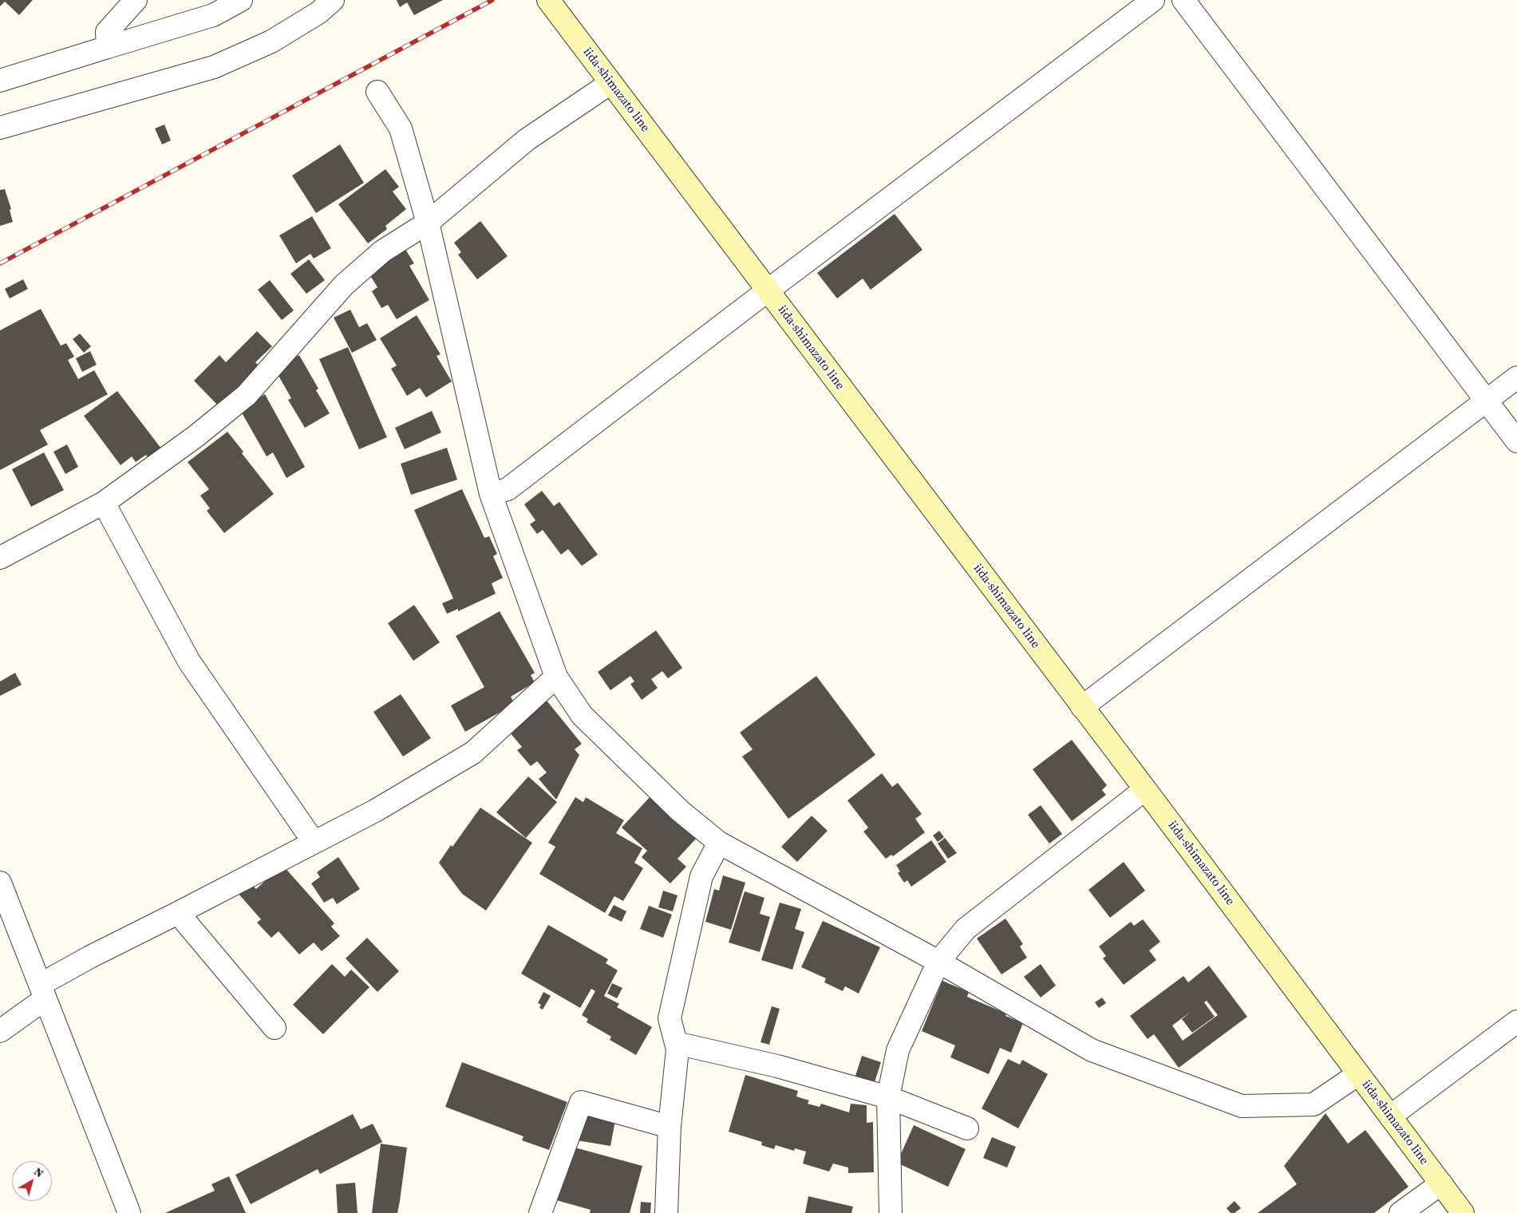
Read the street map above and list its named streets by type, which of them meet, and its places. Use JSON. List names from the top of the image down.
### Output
{
  "streets": {
    "main road": ["iida-shimazato line"]
  },
  "north": "top right"
}
